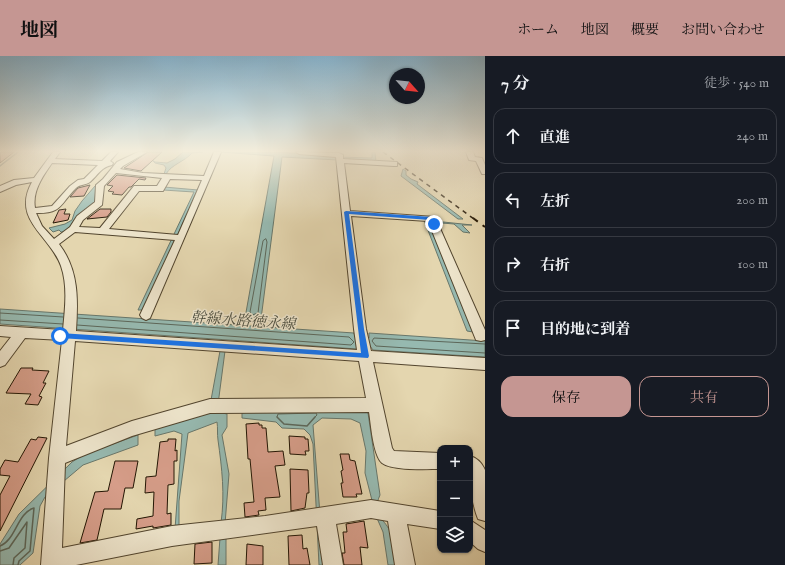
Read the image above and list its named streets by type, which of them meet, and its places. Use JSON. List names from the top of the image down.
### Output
{
  "water": ["幹線水路徳永線"],
  "north": "bottom right",
  "page": {
    "header": "地図",
    "nav": [
      "ホーム",
      "地図",
      "概要",
      "お問い合わせ"
    ],
    "heading": ["7 分", "徒歩 · 540 m"],
    "list": [
      ["直進", "240 m"],
      ["左折", "200 m"],
      ["右折", "100 m"],
      "目的地に到着"
    ],
    "buttons": ["保存", "共有"],
    "map_buttons": ["+", "−"]
  }
}
